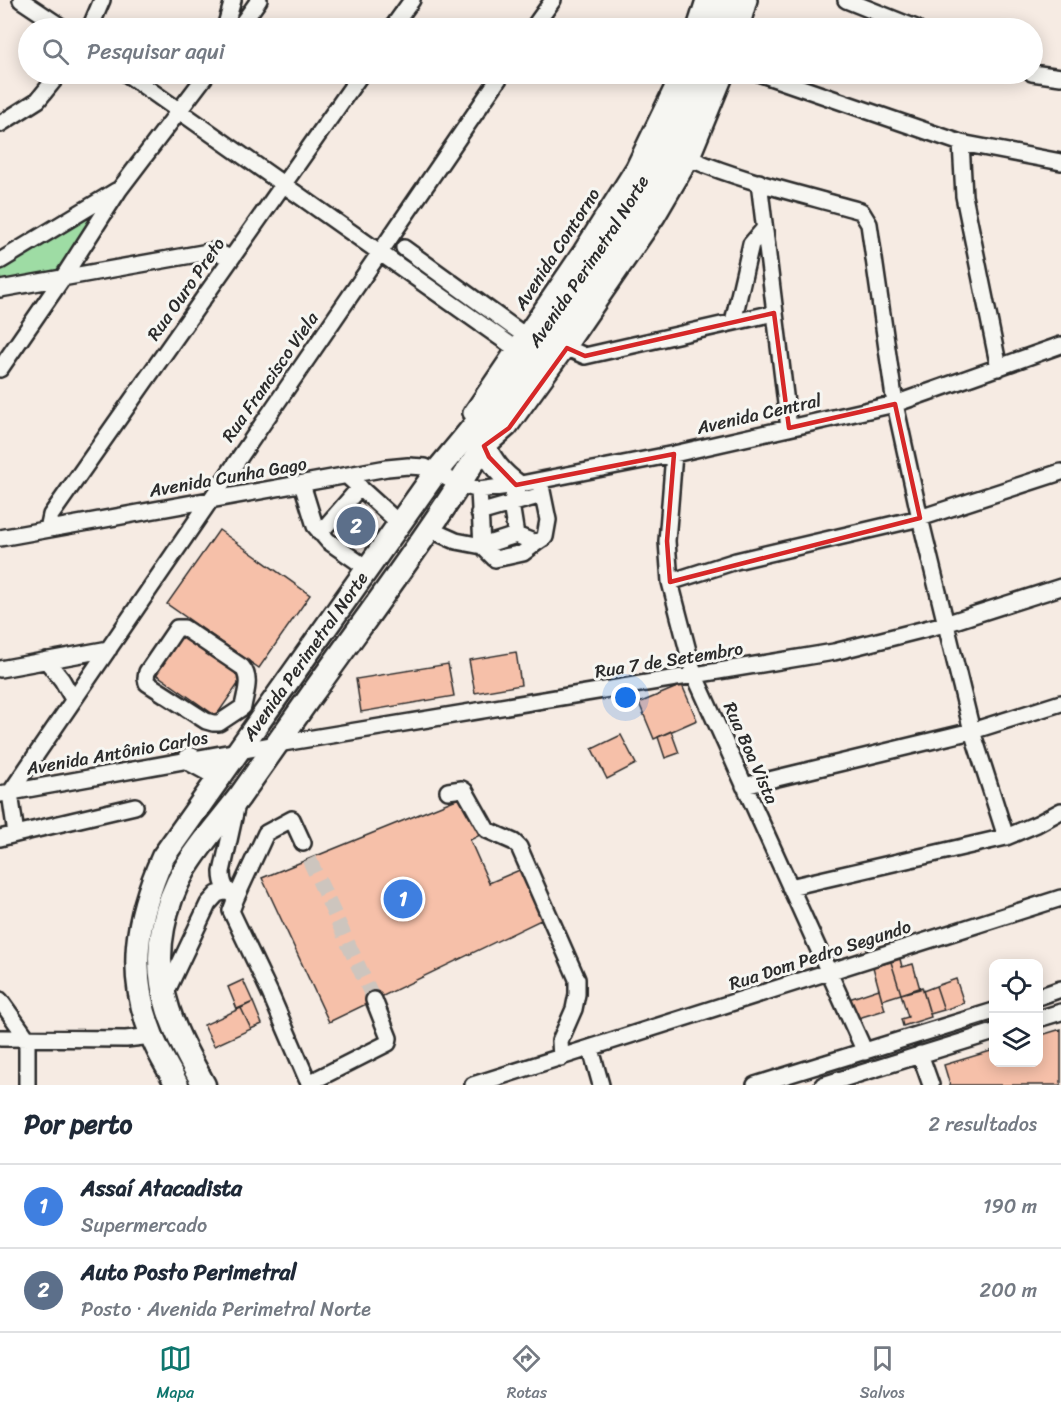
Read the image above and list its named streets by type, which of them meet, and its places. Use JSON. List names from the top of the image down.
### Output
{
  "streets": {
    "highway": ["Avenida Perimetral Norte"],
    "street": [
      "Avenida Contorno",
      "Rua Ouro Preto",
      "Rua Francisco Viela",
      "Avenida Central",
      "Avenida Cunha Gago",
      "Rua 7 de Setembro",
      "Avenida Antônio Carlos",
      "Rua Boa Vista",
      "Rua Dom Pedro Segundo"
    ]
  },
  "crossings": [
    ["Avenida Contorno", "Avenida Perimetral Norte"],
    ["Avenida Perimetral Norte", "Avenida Central"],
    ["Avenida Perimetral Norte", "Avenida Cunha Gago"],
    ["Avenida Perimetral Norte", "Rua 7 de Setembro"],
    ["Avenida Perimetral Norte", "Avenida Antônio Carlos"],
    ["Rua Ouro Preto", "Avenida Cunha Gago"],
    ["Rua Francisco Viela", "Avenida Cunha Gago"],
    ["Rua Francisco Viela", "Avenida Antônio Carlos"],
    ["Avenida Central", "Avenida Cunha Gago"],
    ["Avenida Central", "Rua Boa Vista"],
    ["Rua 7 de Setembro", "Avenida Antônio Carlos"],
    ["Rua 7 de Setembro", "Rua Boa Vista"],
    ["Rua Boa Vista", "Rua Dom Pedro Segundo"]
  ],
  "page": {
    "search": "Pesquisar aqui",
    "pins": ["2", "1"],
    "heading": ["Por perto", "2 resultados"],
    "list": [
      {
        "mark": "1",
        "name": "Assaí Atacadista",
        "note": "Supermercado",
        "value": "190 m"
      },
      {
        "mark": "2",
        "name": "Auto Posto Perimetral",
        "note": "Posto · Avenida Perimetral Norte",
        "value": "200 m"
      }
    ],
    "nav": ["Mapa", "Rotas", "Salvos"]
  }
}
